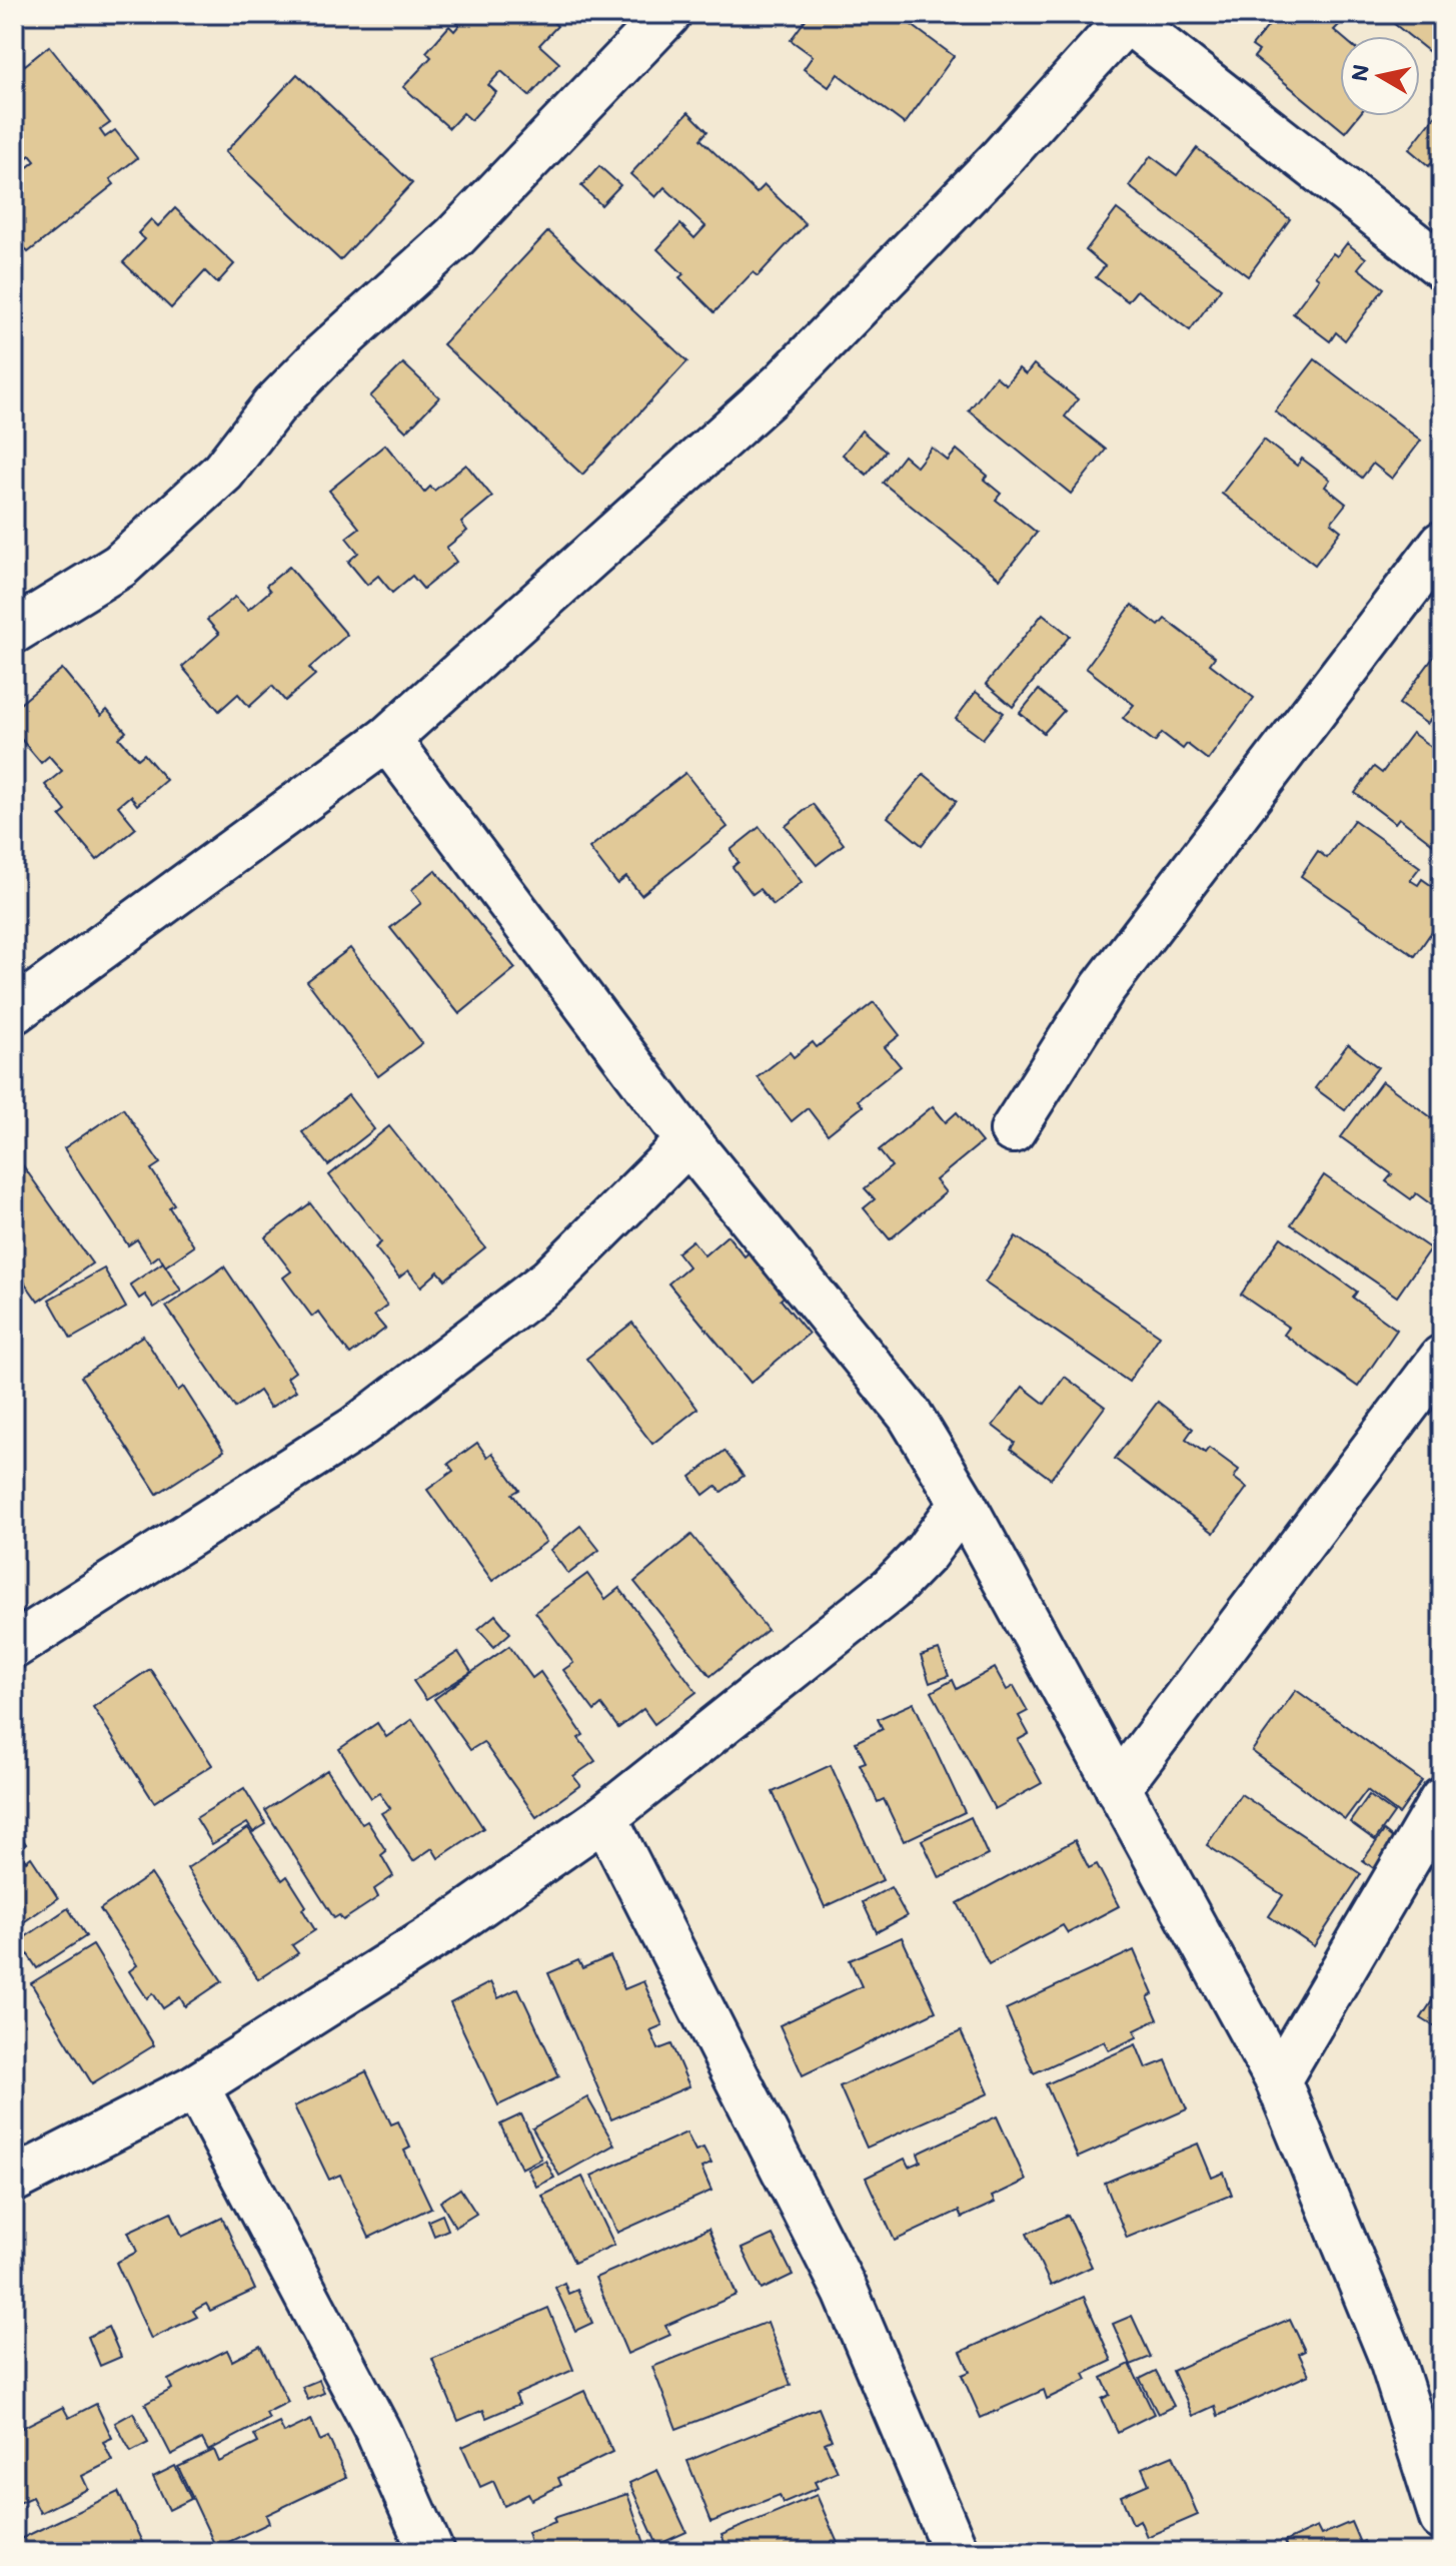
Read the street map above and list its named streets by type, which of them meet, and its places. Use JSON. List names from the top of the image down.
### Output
{
  "north": "left"
}
